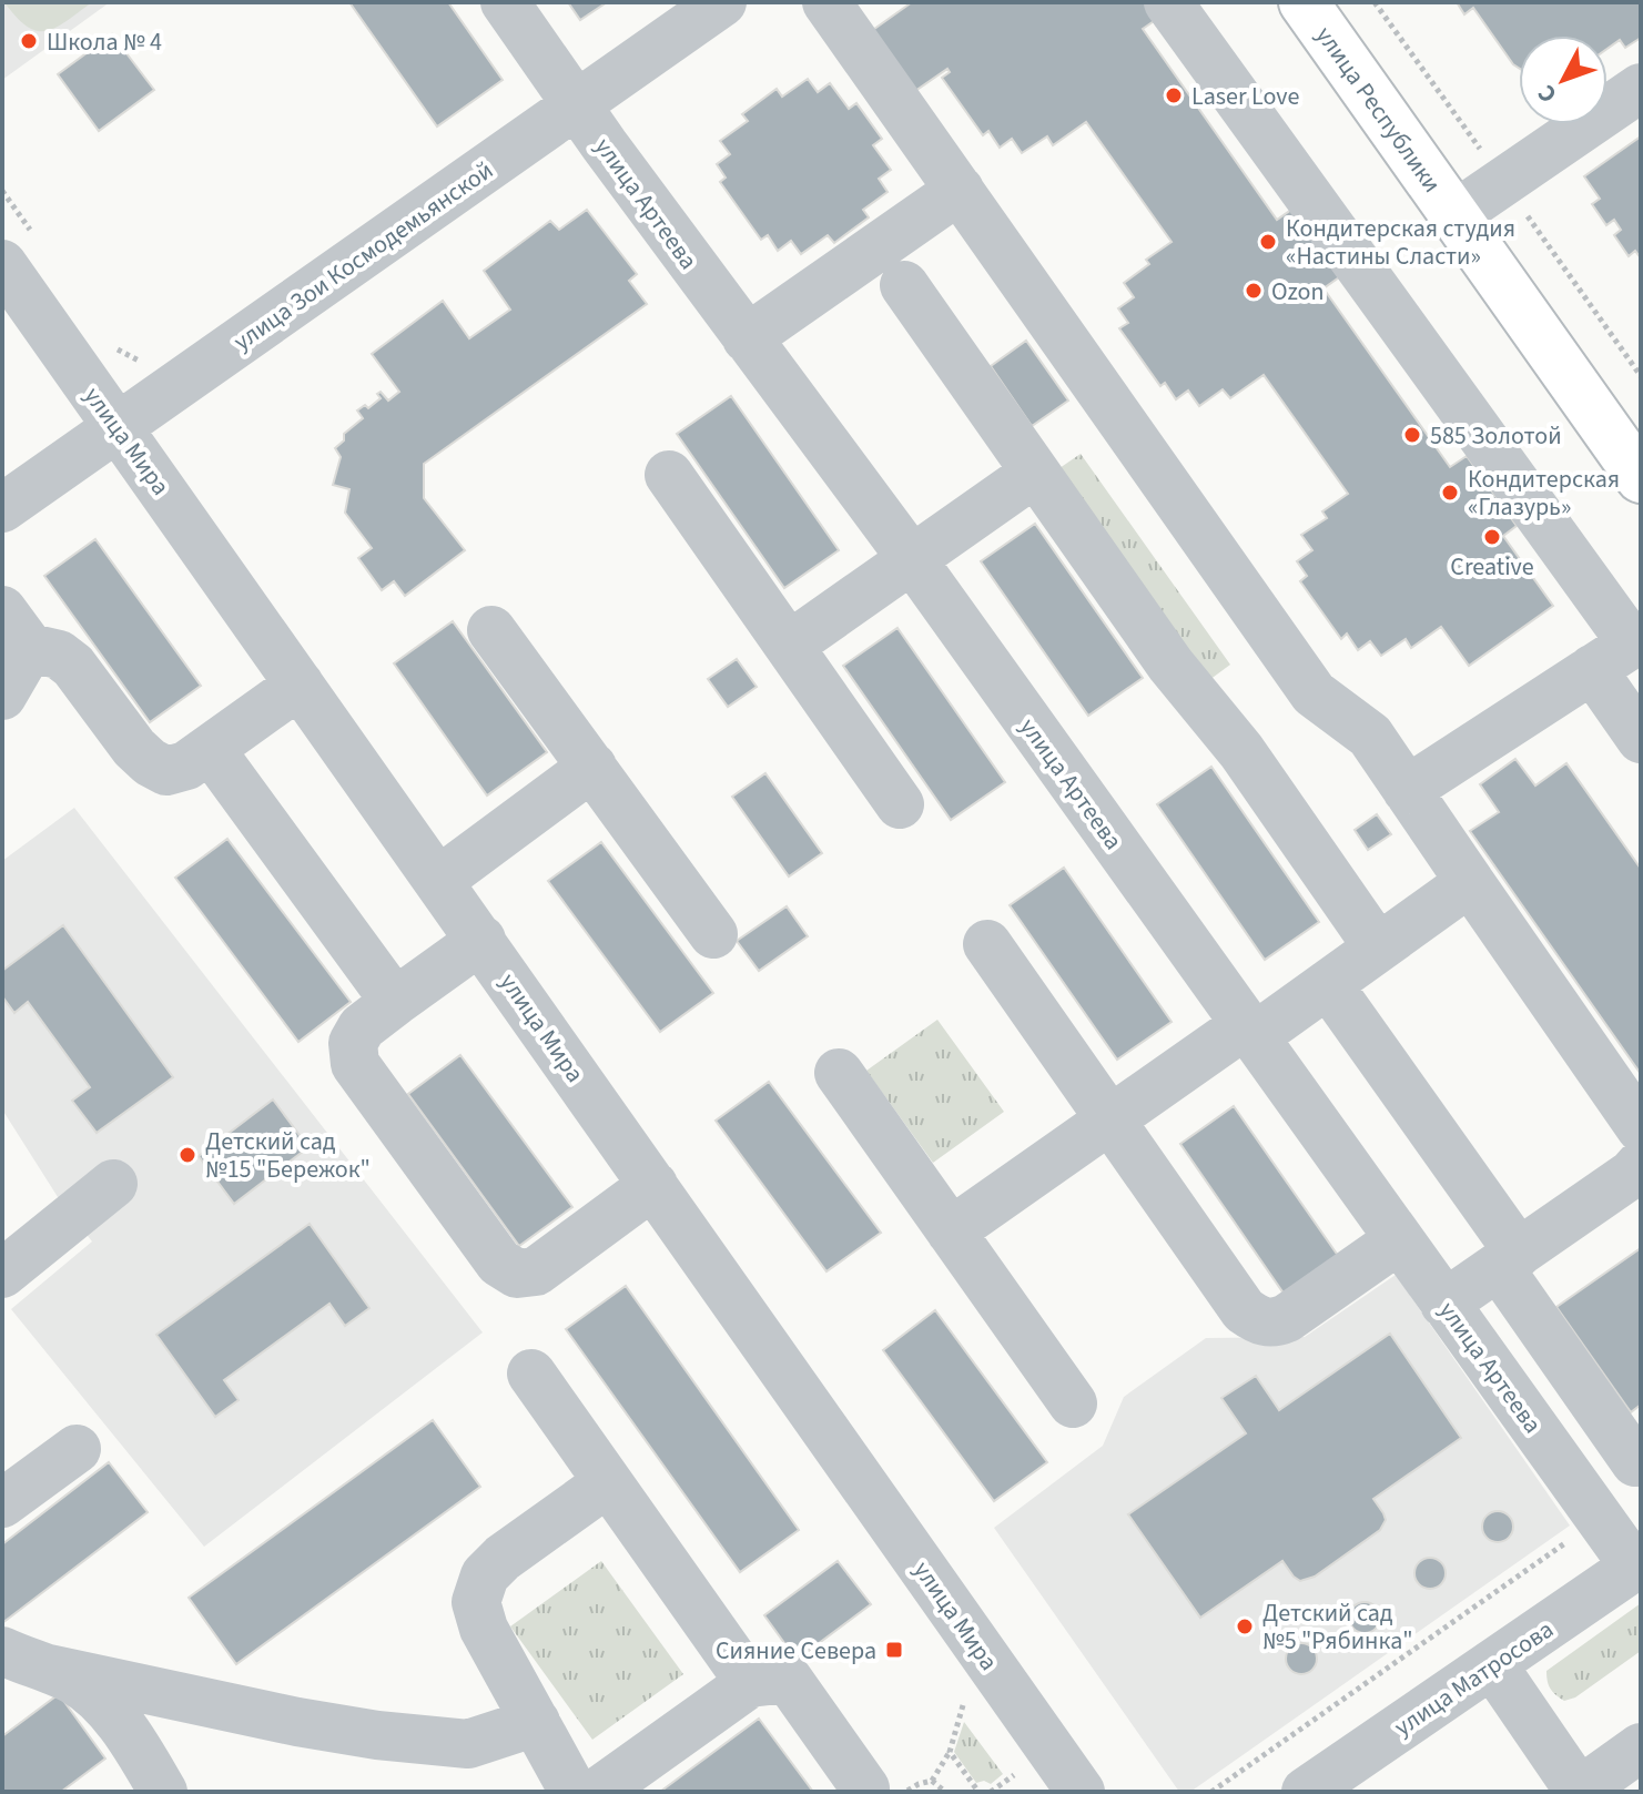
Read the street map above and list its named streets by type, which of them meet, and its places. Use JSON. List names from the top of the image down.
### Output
{
  "streets": {
    "main road": ["улица Республики"],
    "street": [
      "улица Артеева",
      "улица Зои Космодемьянской",
      "улица Мира",
      "улица Матросова"
    ]
  },
  "crossings": [
    ["улица Артеева", "улица Зои Космодемьянской"],
    ["улица Артеева", "улица Матросова"],
    ["улица Зои Космодемьянской", "улица Мира"]
  ],
  "places": {
    "other": [
      "Школа № 4",
      "Laser Love",
      "Кондитерская студия «Настины Сласти»",
      "Ozon",
      "585 Золотой",
      "Кондитерская «Глазурь»",
      "Creative",
      "Детский сад №15 \"Бережок\"",
      "Детский сад №5 \"Рябинка\""
    ],
    "transit": ["Сияние Cевера"]
  },
  "north": "bottom left"
}
